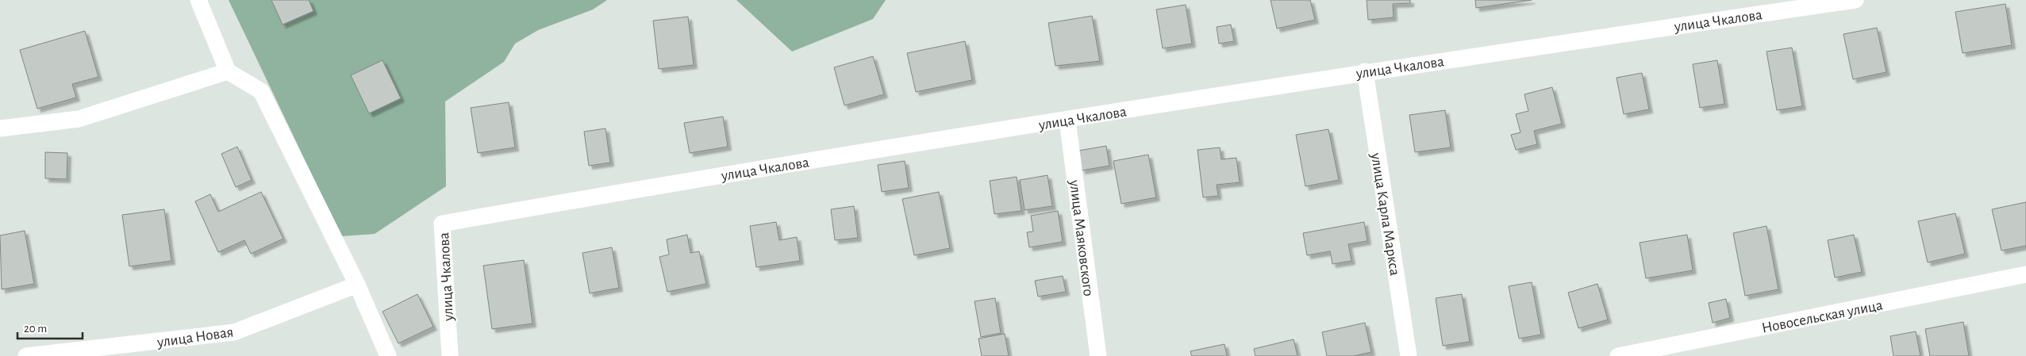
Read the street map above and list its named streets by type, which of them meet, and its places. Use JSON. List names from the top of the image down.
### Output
{
  "streets": {
    "street": [
      "улица Чкалова",
      "улица Карла Маркса",
      "улица Маяковского",
      "Новосельская улица",
      "улица Новая"
    ]
  },
  "crossings": [
    ["улица Чкалова", "улица Карла Маркса"],
    ["улица Чкалова", "улица Маяковского"]
  ],
  "scale_bar": "20 m"
}
